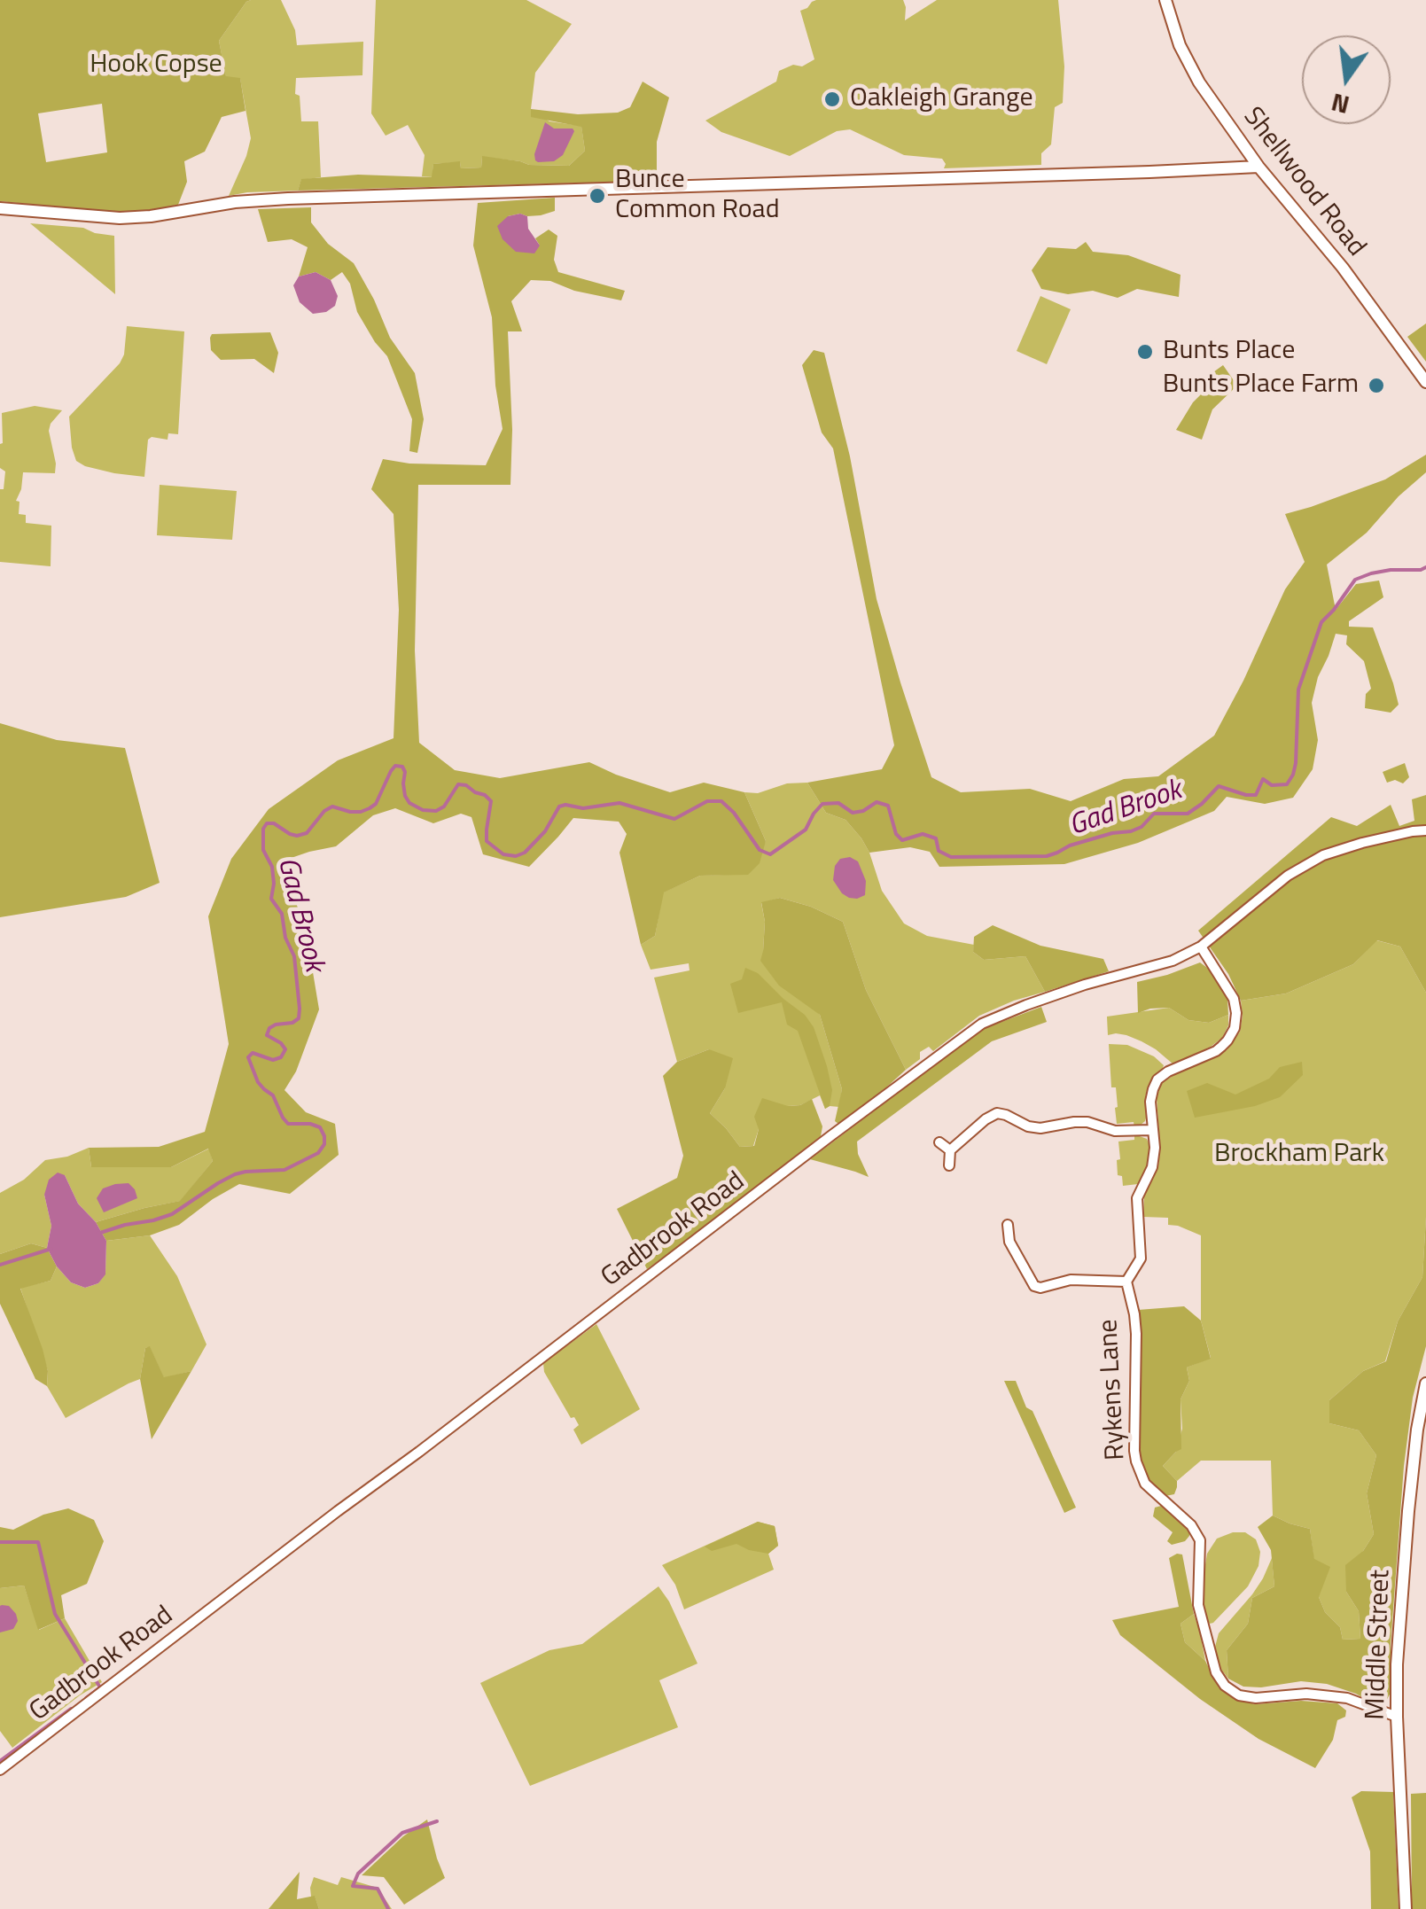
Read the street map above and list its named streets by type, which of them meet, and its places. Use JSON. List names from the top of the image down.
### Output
{
  "streets": {
    "street": [
      "Shellwood Road",
      "Gadbrook Road",
      "Rykens Lane",
      "Middle Street"
    ]
  },
  "crossings": [
    ["Gadbrook Road", "Rykens Lane"],
    ["Rykens Lane", "Middle Street"]
  ],
  "water": ["Gad Brook"],
  "parks": ["Hook Copse", "Brockham Park"],
  "places": [
    "Oakleigh Grange",
    "Bunce Common Road",
    "Bunts Place",
    "Bunts Place Farm"
  ],
  "north": "bottom"
}
